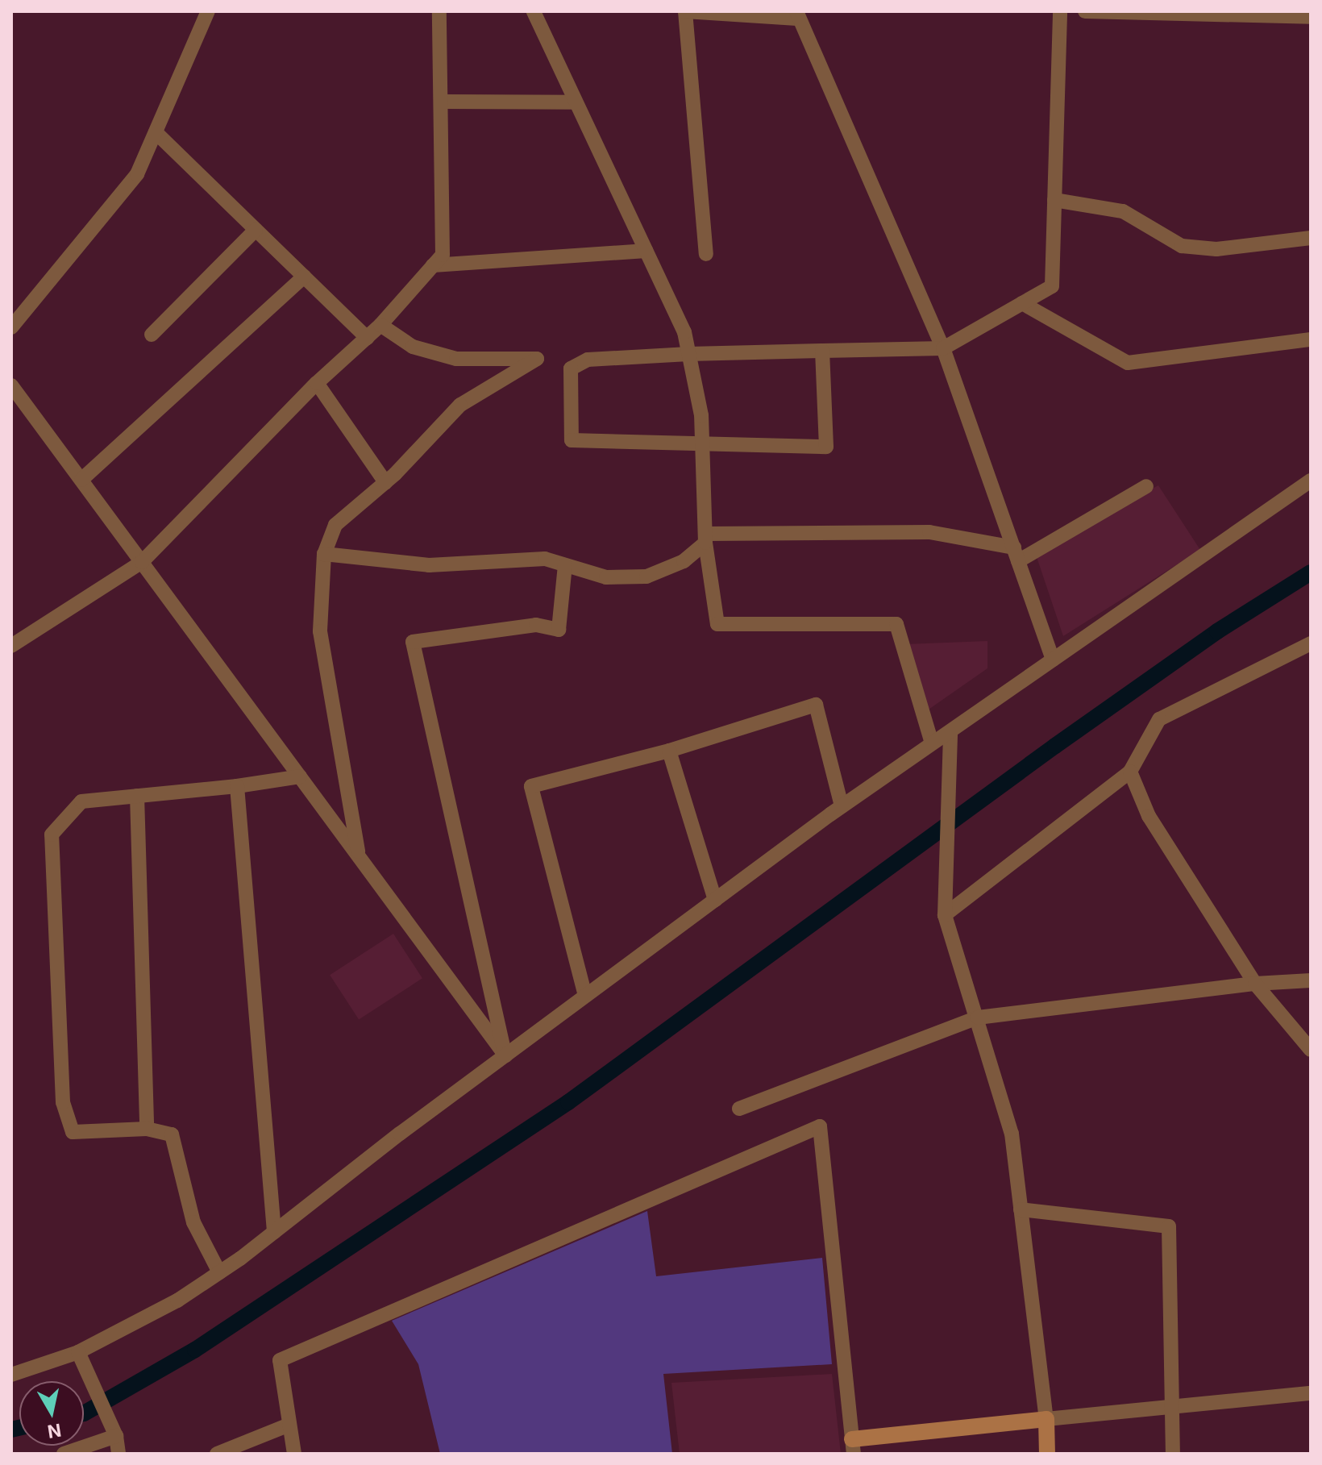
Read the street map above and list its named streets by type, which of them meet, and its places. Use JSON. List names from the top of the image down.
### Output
{
  "north": "bottom"
}
